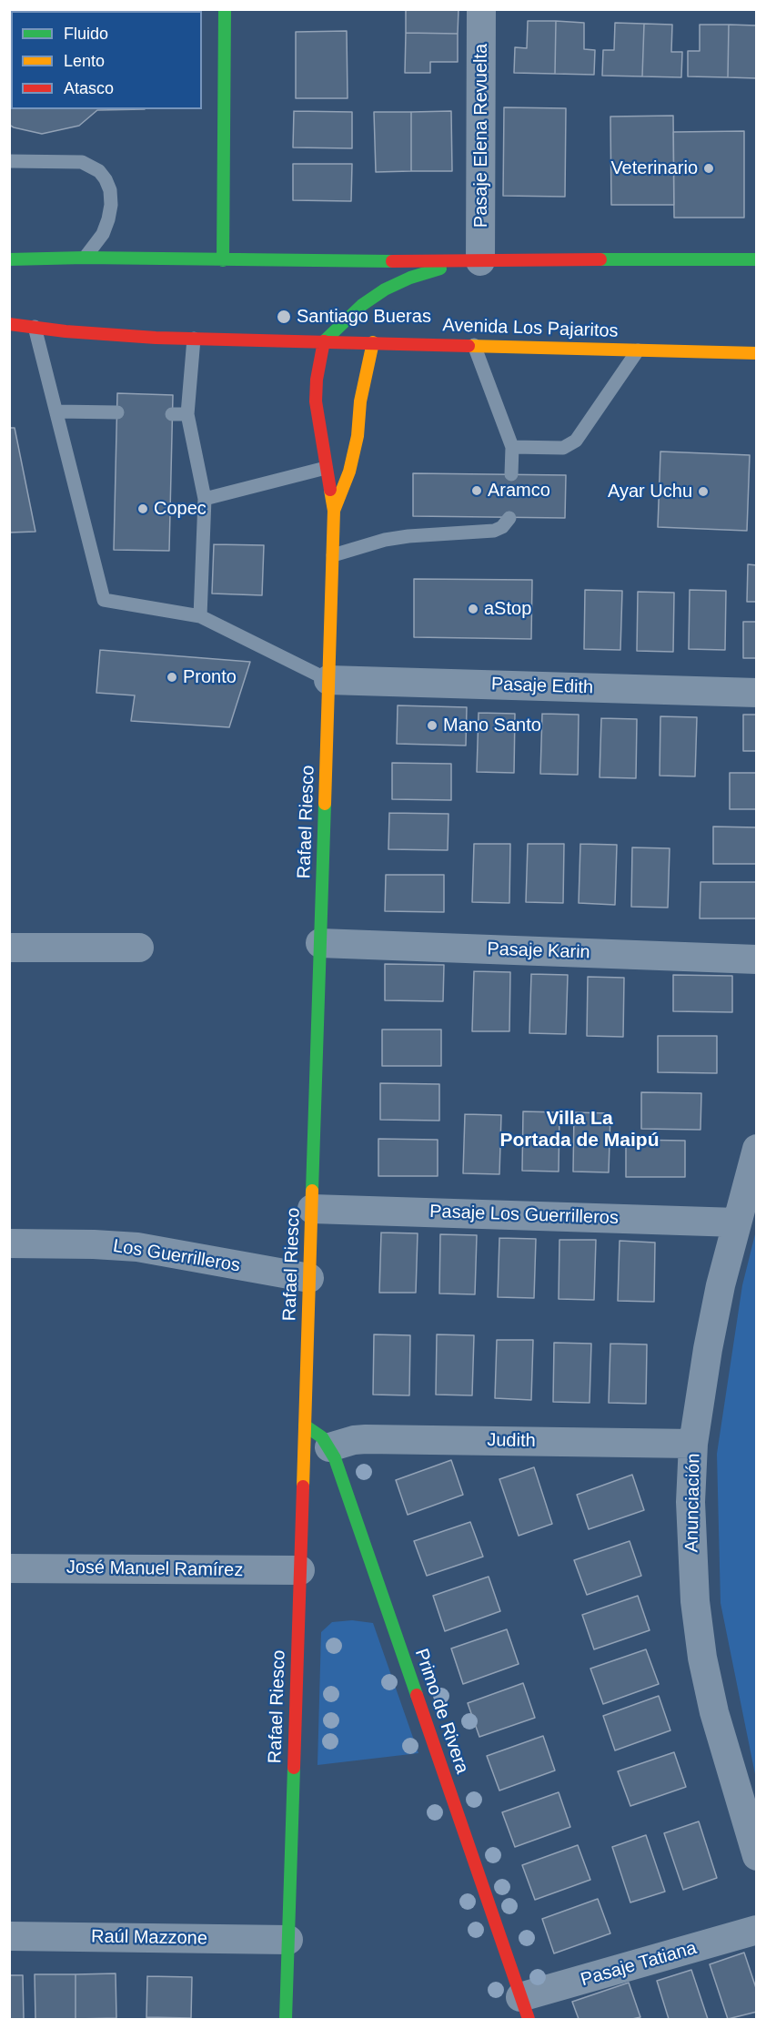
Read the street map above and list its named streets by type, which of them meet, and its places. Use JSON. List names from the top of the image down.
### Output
{
  "streets": {
    "main road": ["Avenida Los Pajaritos", "Rafael Riesco", "Primo de Rivera"],
    "street": [
      "Pasaje Elena Revuelta",
      "Pasaje Edith",
      "Pasaje Karin",
      "Pasaje Los Guerrilleros",
      "Los Guerrilleros",
      "Judith",
      "Anunciación",
      "José Manuel Ramírez",
      "Raúl Mazzone",
      "Pasaje Tatiana"
    ]
  },
  "crossings": [
    ["Avenida Los Pajaritos", "Rafael Riesco"],
    ["Pasaje Edith", "Rafael Riesco"],
    ["Rafael Riesco", "Pasaje Karin"],
    ["Rafael Riesco", "Pasaje Los Guerrilleros"],
    ["Rafael Riesco", "Los Guerrilleros"],
    ["Rafael Riesco", "José Manuel Ramírez"],
    ["Rafael Riesco", "Primo de Rivera"],
    ["Rafael Riesco", "Raúl Mazzone"],
    ["Pasaje Los Guerrilleros", "Anunciación"],
    ["Judith", "Anunciación"],
    ["Judith", "Primo de Rivera"],
    ["Primo de Rivera", "Pasaje Tatiana"]
  ],
  "districts": ["Villa La Portada de Maipú"],
  "places": [
    "Veterinario",
    "Santiago Bueras",
    "Aramco",
    "Ayar Uchu",
    "Copec",
    "aStop",
    "Pronto",
    "Mano Santo"
  ],
  "legend": ["Fluido", "Lento", "Atasco"]
}
